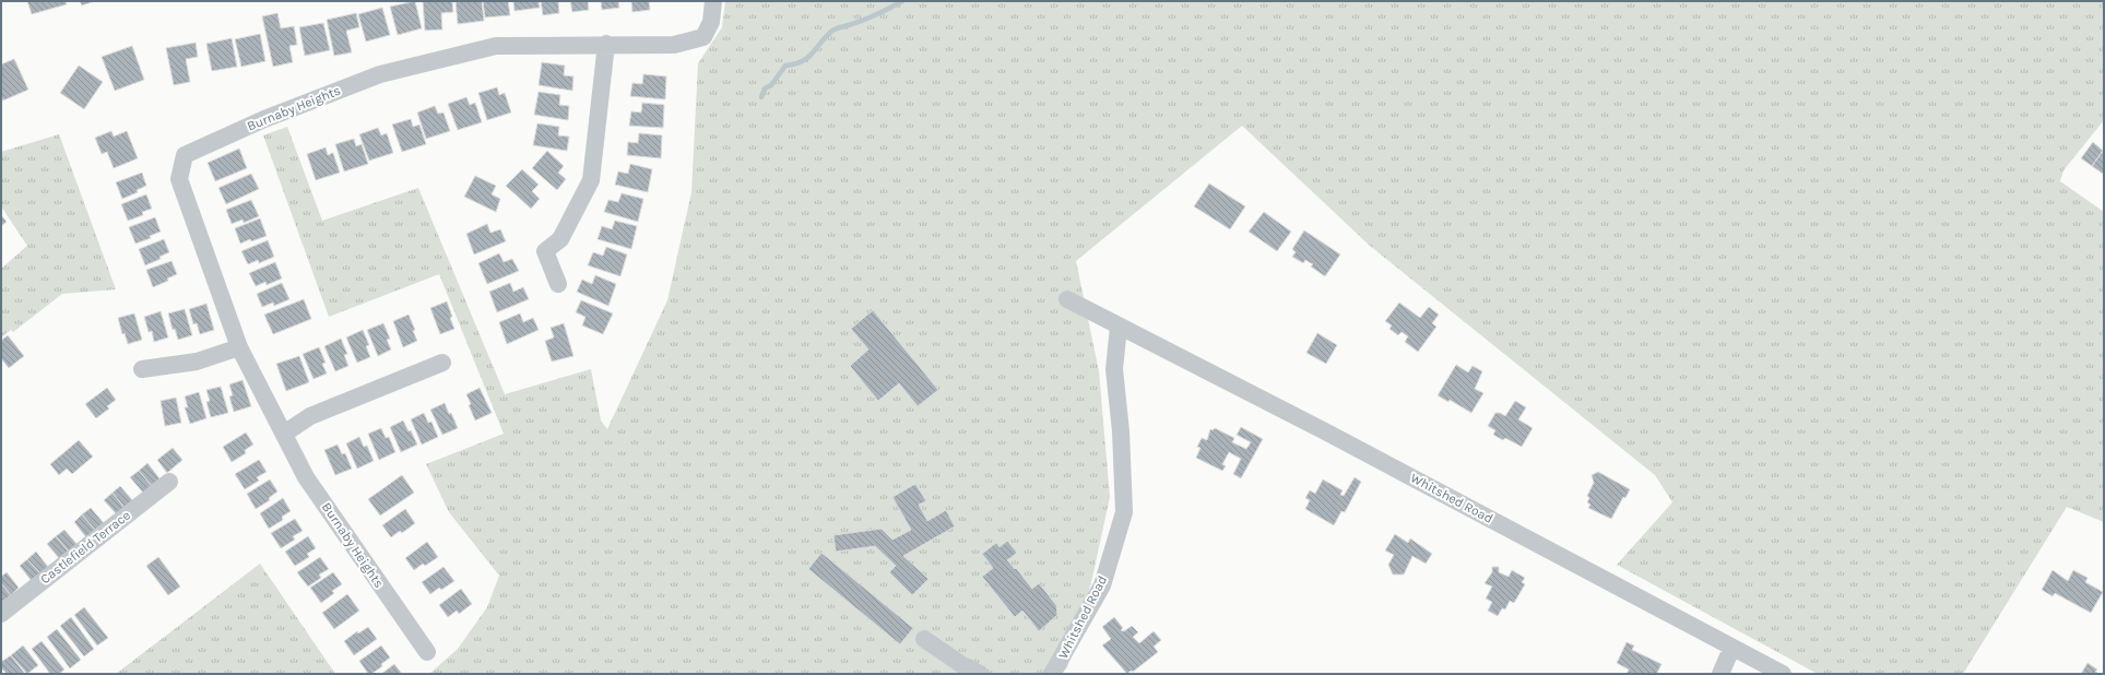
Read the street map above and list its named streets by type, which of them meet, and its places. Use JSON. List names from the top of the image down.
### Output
{
  "streets": {
    "street": ["Burnaby Heights", "Whitshed Road", "Castlefield Terrace"]
  }
}
